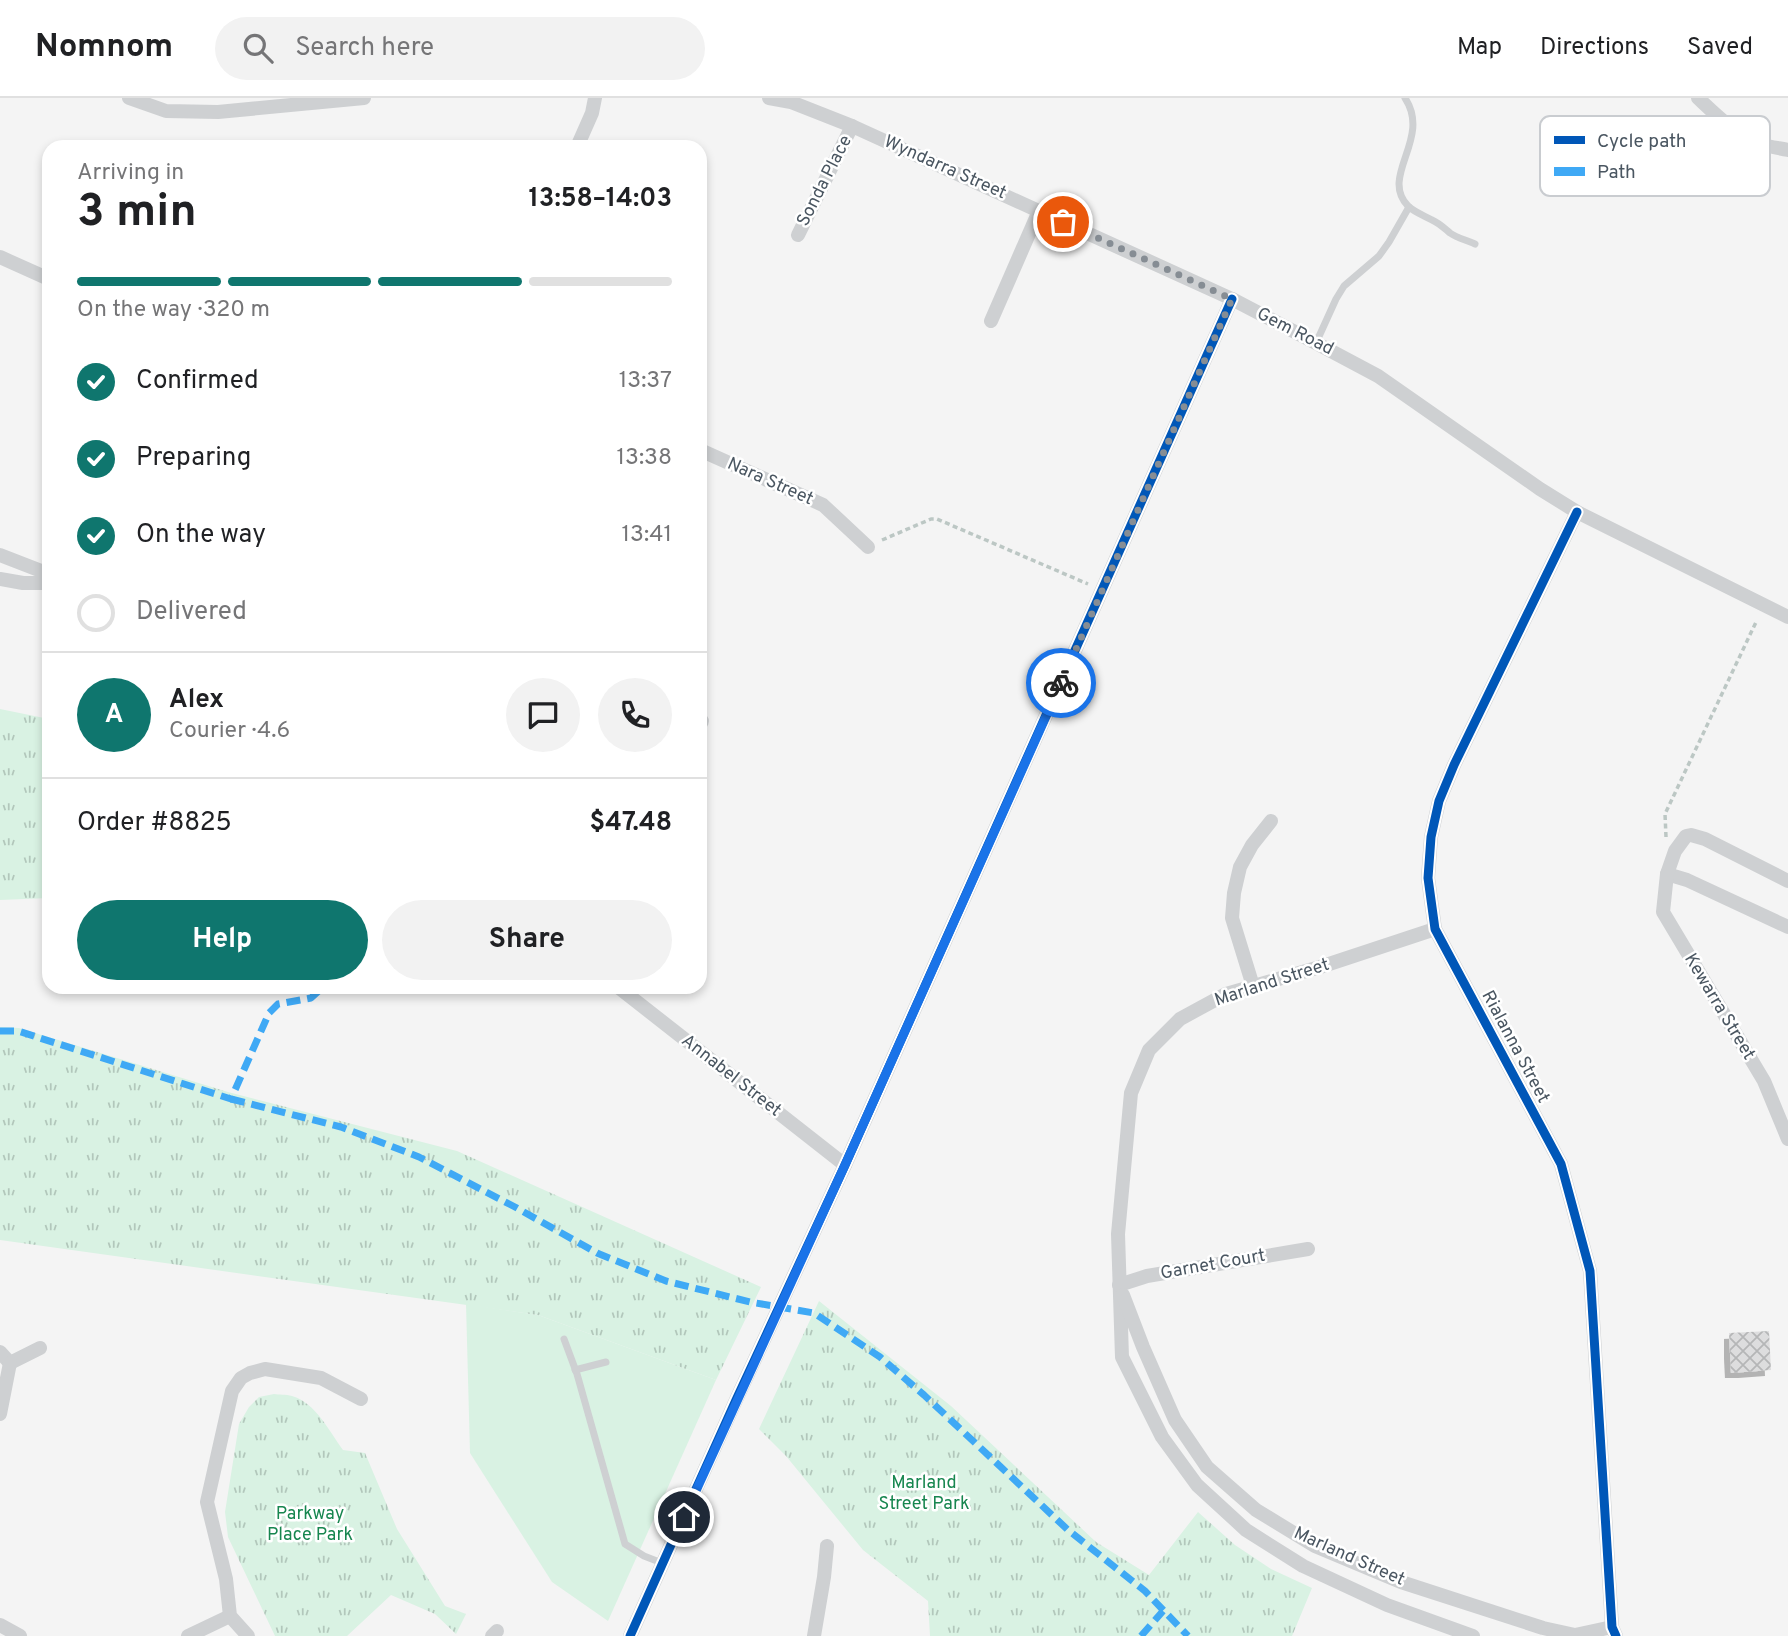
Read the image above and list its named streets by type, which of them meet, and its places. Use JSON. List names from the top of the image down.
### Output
{
  "streets": {
    "street": [
      "Wyndarra Street",
      "Sonda Place",
      "Gem Road",
      "Nara Street",
      "Marland Street",
      "Kewarra Street",
      "Rialanna Street",
      "Annabel Street",
      "Garnet Court"
    ]
  },
  "crossings": [
    ["Wyndarra Street", "Sonda Place"],
    ["Wyndarra Street", "Gem Road"],
    ["Gem Road", "Rialanna Street"],
    ["Marland Street", "Rialanna Street"],
    ["Marland Street", "Garnet Court"]
  ],
  "parks": ["Marland Street Park", "Parkway Place Park"],
  "legend": ["Cycle path", "Path"],
  "page": {
    "header": "Nomnom",
    "search": "Search here",
    "nav": ["Map", "Directions", "Saved"],
    "heading": ["3 min", "Arriving in", "13:58–14:03"],
    "panel": [
      "Alex",
      "Courier · 4.6",
      "Order #8825",
      "$47.48"
    ],
    "bar": "On the way · 320 m",
    "list": [
      ["Confirmed", "13:37"],
      ["Preparing", "13:38"],
      ["On the way", "13:41"],
      "Delivered"
    ],
    "round": "A",
    "buttons": ["Help", "Share"]
  }
}
